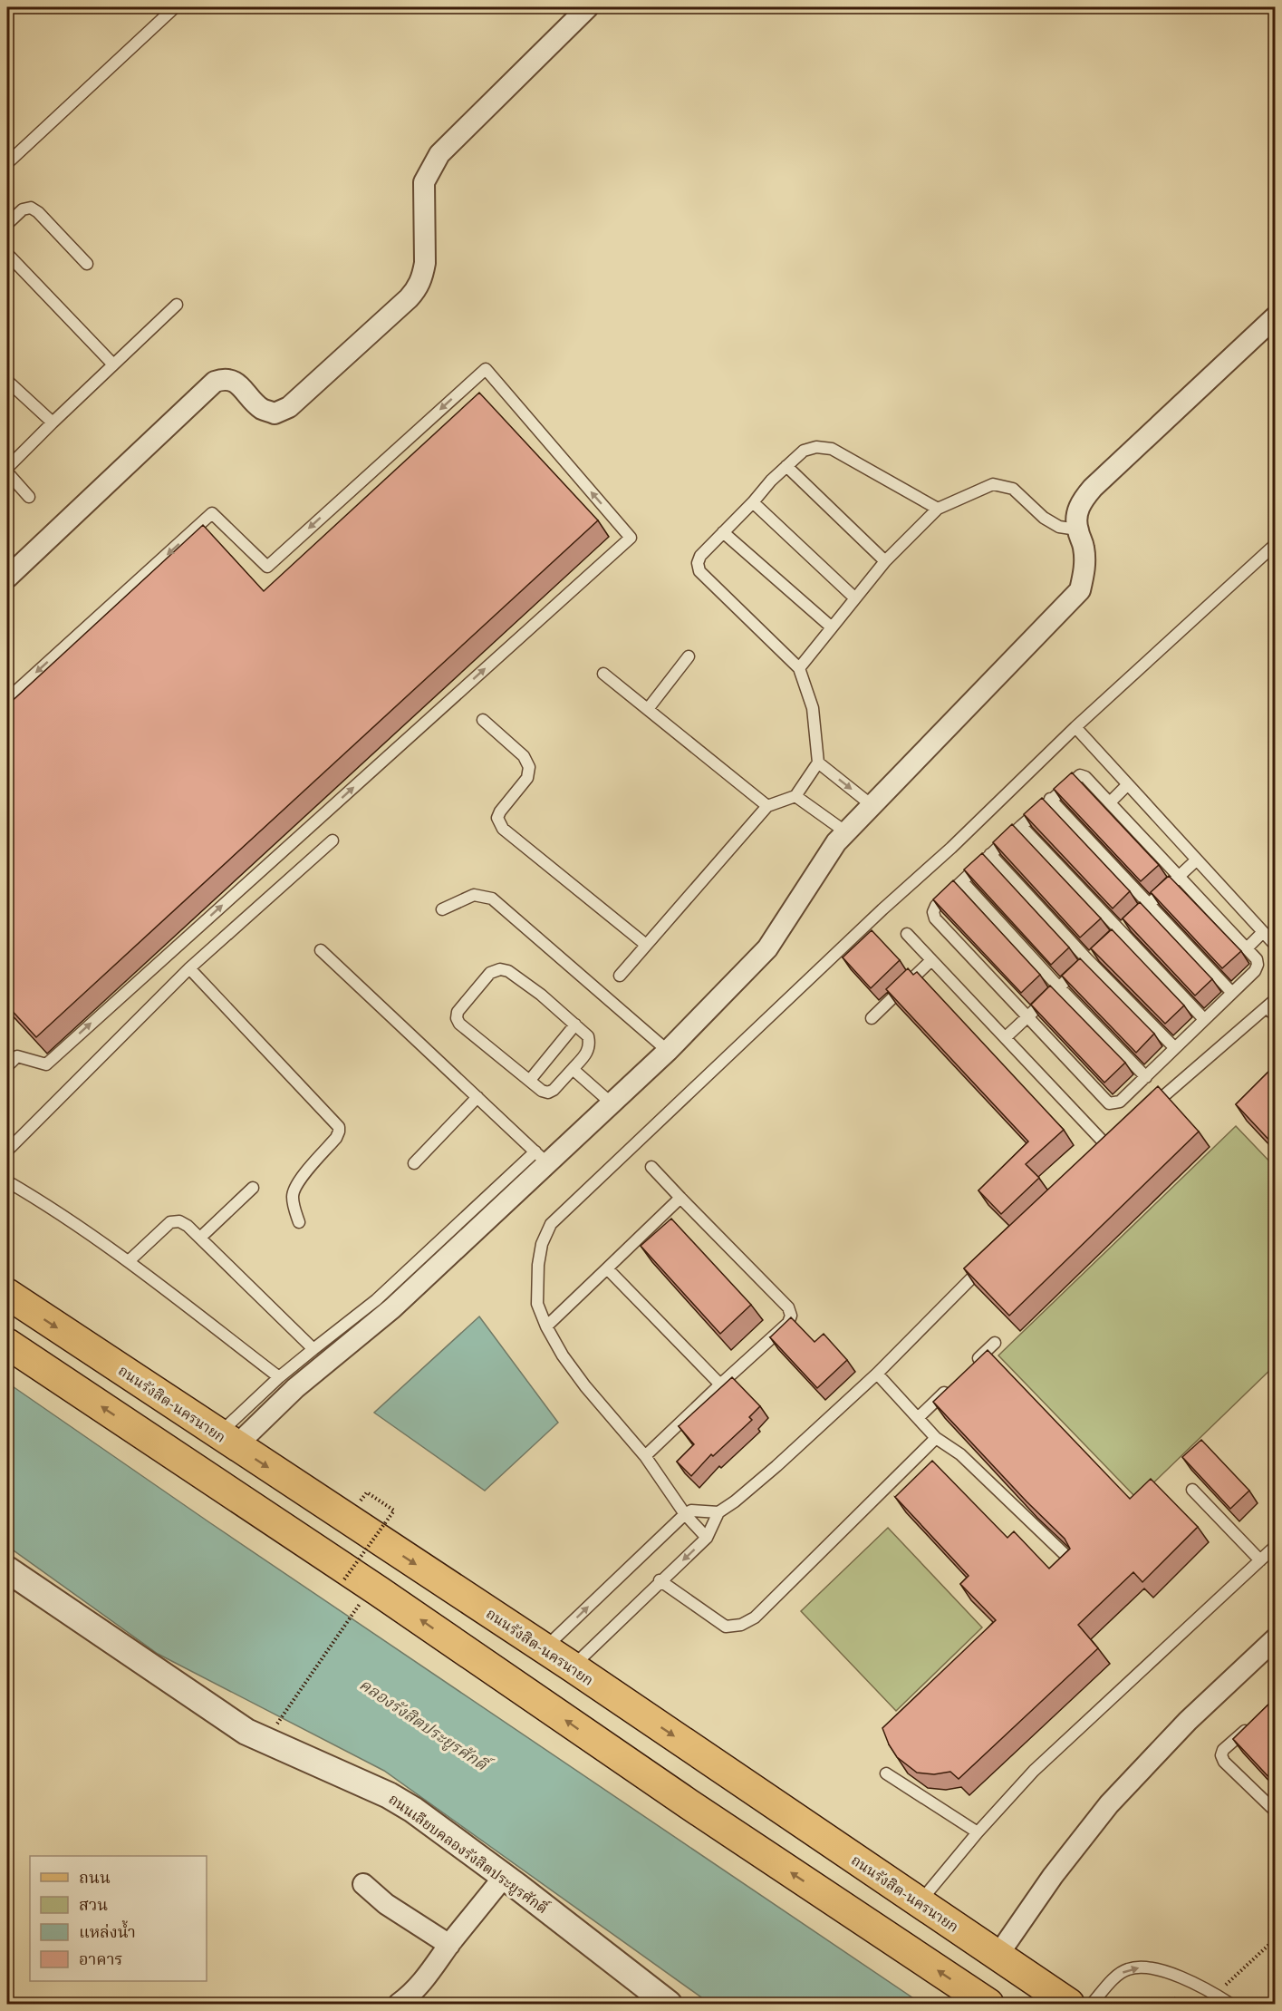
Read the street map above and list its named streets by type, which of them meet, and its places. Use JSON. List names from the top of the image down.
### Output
{
  "streets": {
    "main road": ["ถนนรังสิต-นครนายก"],
    "street": ["ถนนเลียบคลองรังสิตประยูรศักดิ์"]
  },
  "water": ["คลองรังสิตประยูรศักดิ์"],
  "legend": [
    "ถนน",
    "สวน",
    "แหล่งน้ำ",
    "อาคาร"
  ]
}
